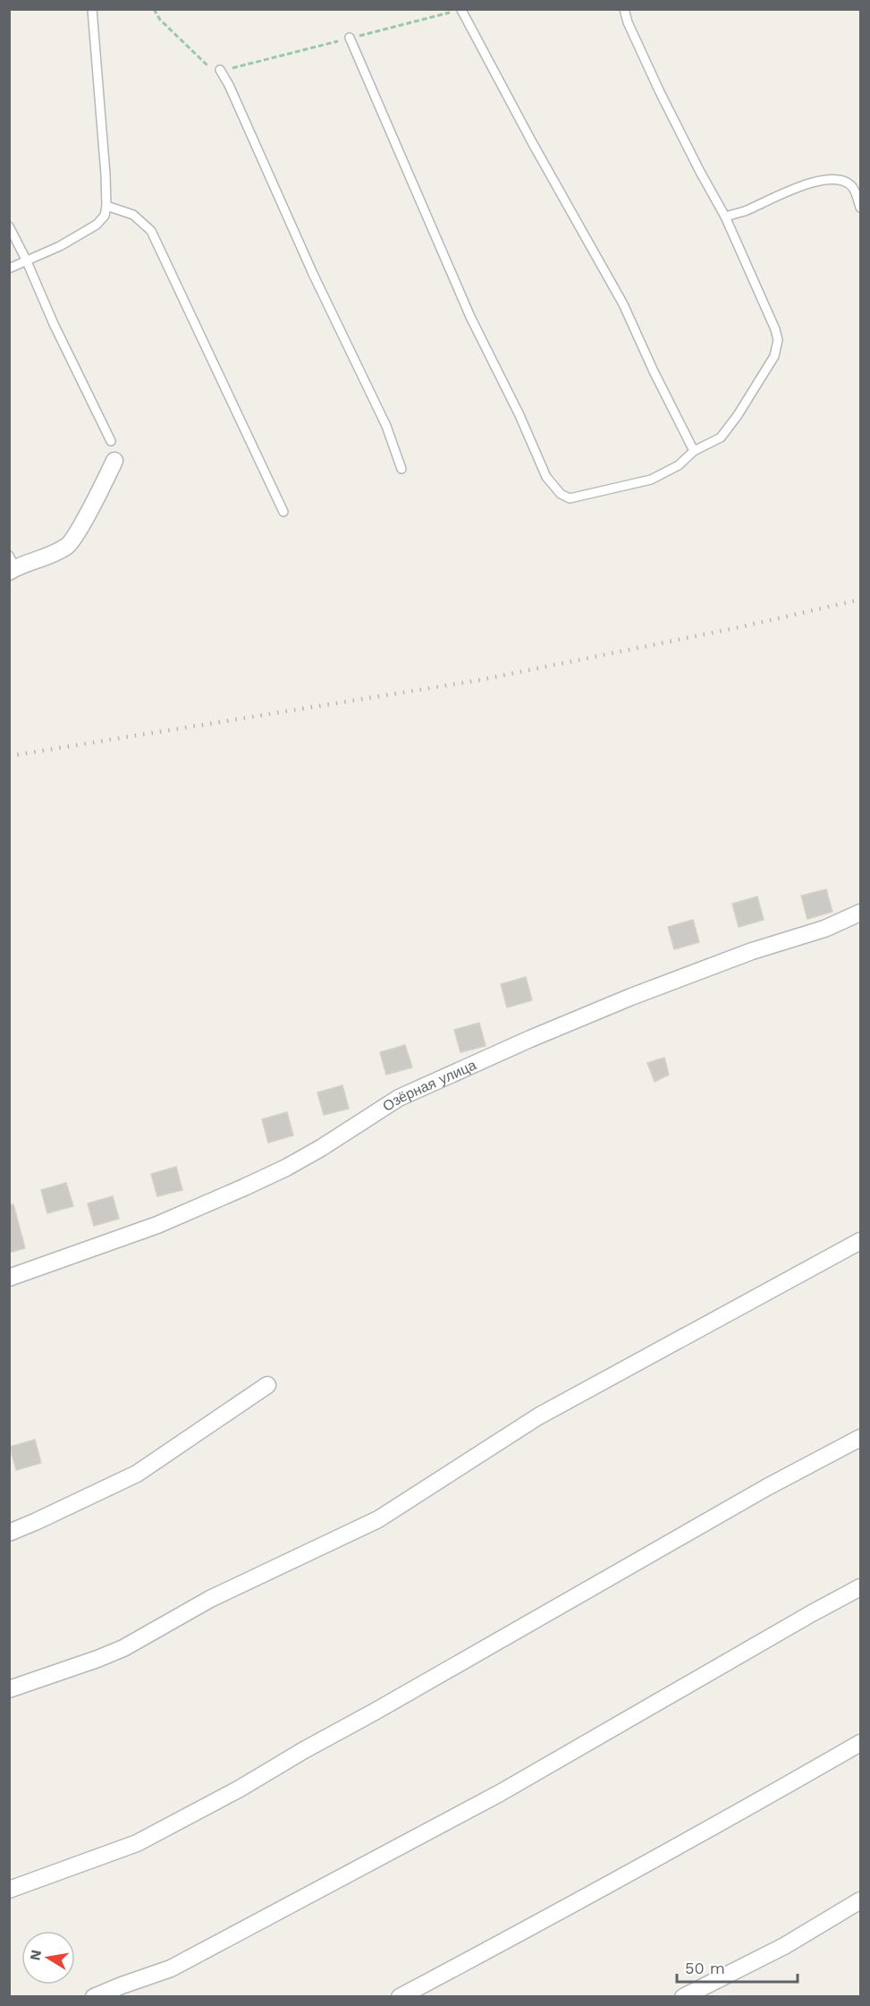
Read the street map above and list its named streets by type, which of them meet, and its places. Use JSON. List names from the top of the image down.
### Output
{
  "streets": {
    "street": ["Озёрная улица"]
  },
  "scale_bar": "50 m",
  "north": "left"
}
